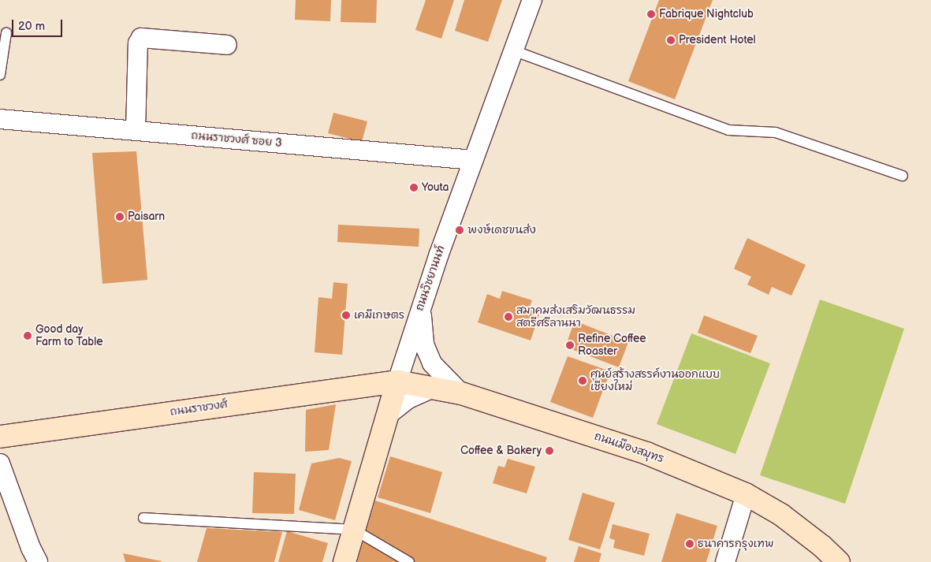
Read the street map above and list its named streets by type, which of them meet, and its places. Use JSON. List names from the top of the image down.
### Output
{
  "streets": {
    "street": [
      "ถนนราชวงศ์ ซอย 3",
      "ถนนวิชยานนท์",
      "ถนนราชวงศ์",
      "ถนนเมืองสมุทร"
    ]
  },
  "crossings": [
    ["ถนนราชวงศ์ ซอย 3", "ถนนวิชยานนท์"],
    ["ถนนวิชยานนท์", "ถนนราชวงศ์"],
    ["ถนนวิชยานนท์", "ถนนเมืองสมุทร"],
    ["ถนนราชวงศ์", "ถนนเมืองสมุทร"]
  ],
  "places": [
    "Fabrique Nightclub",
    "President Hotel",
    "Youta",
    "Paisarn",
    "พงษ์เดชขนส่ง",
    "เคมีเกษตร",
    "สมาคมส่งเสริมวัฒนธรรม สตรีศรีลานนา",
    "Good day Farm to Table",
    "Refine Coffee Roaster",
    "ศูนย์สร้างสรรค์งานออกแบบ เชียงใหม่",
    "Coffee & Bakery",
    "ธนาคารกรุงเทพ"
  ],
  "scale_bar": "20 m"
}
